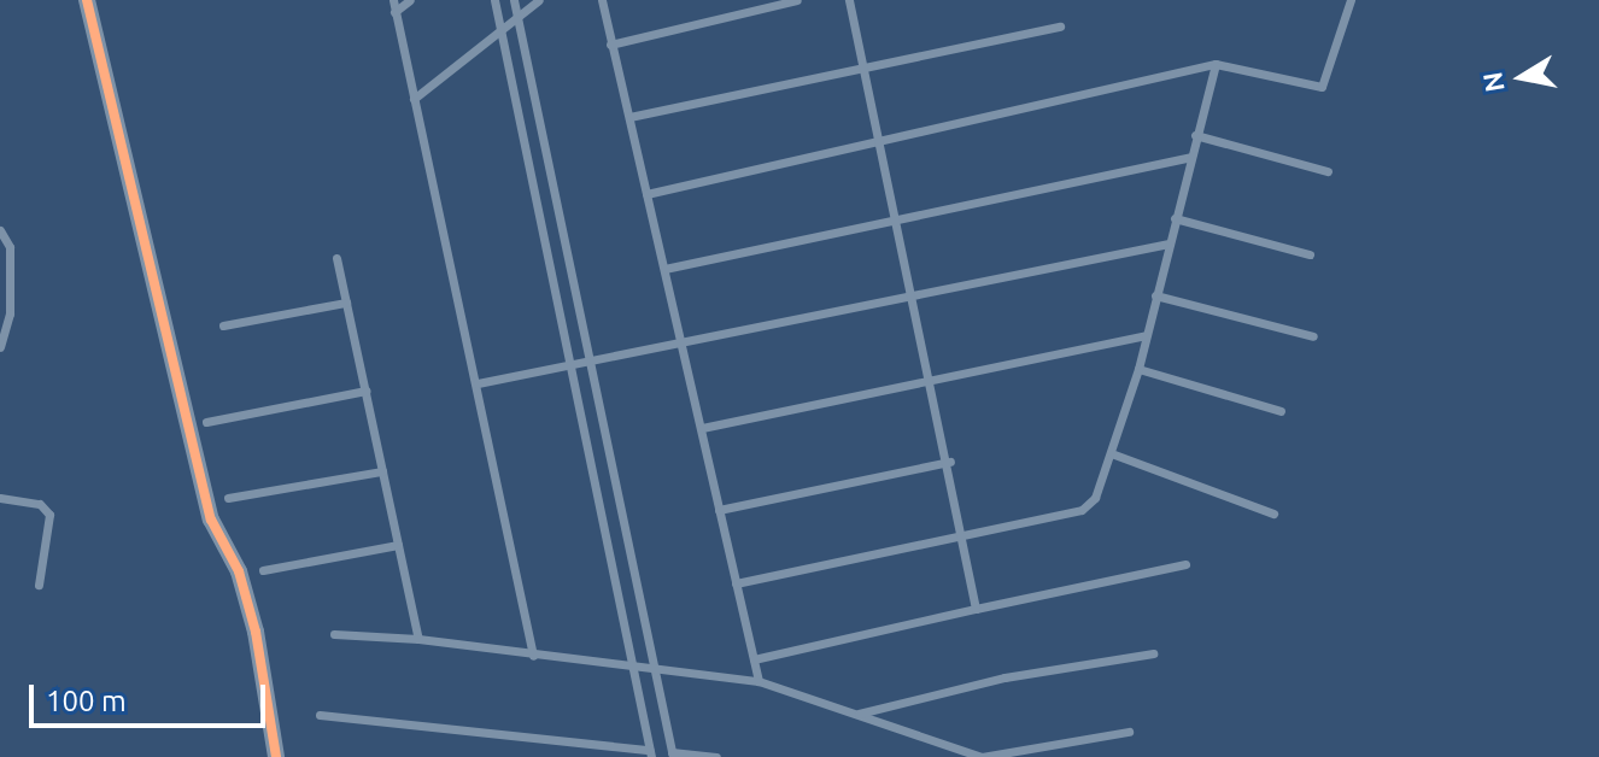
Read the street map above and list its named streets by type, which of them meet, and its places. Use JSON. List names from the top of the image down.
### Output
{
  "scale_bar": "100 m",
  "north": "left"
}
